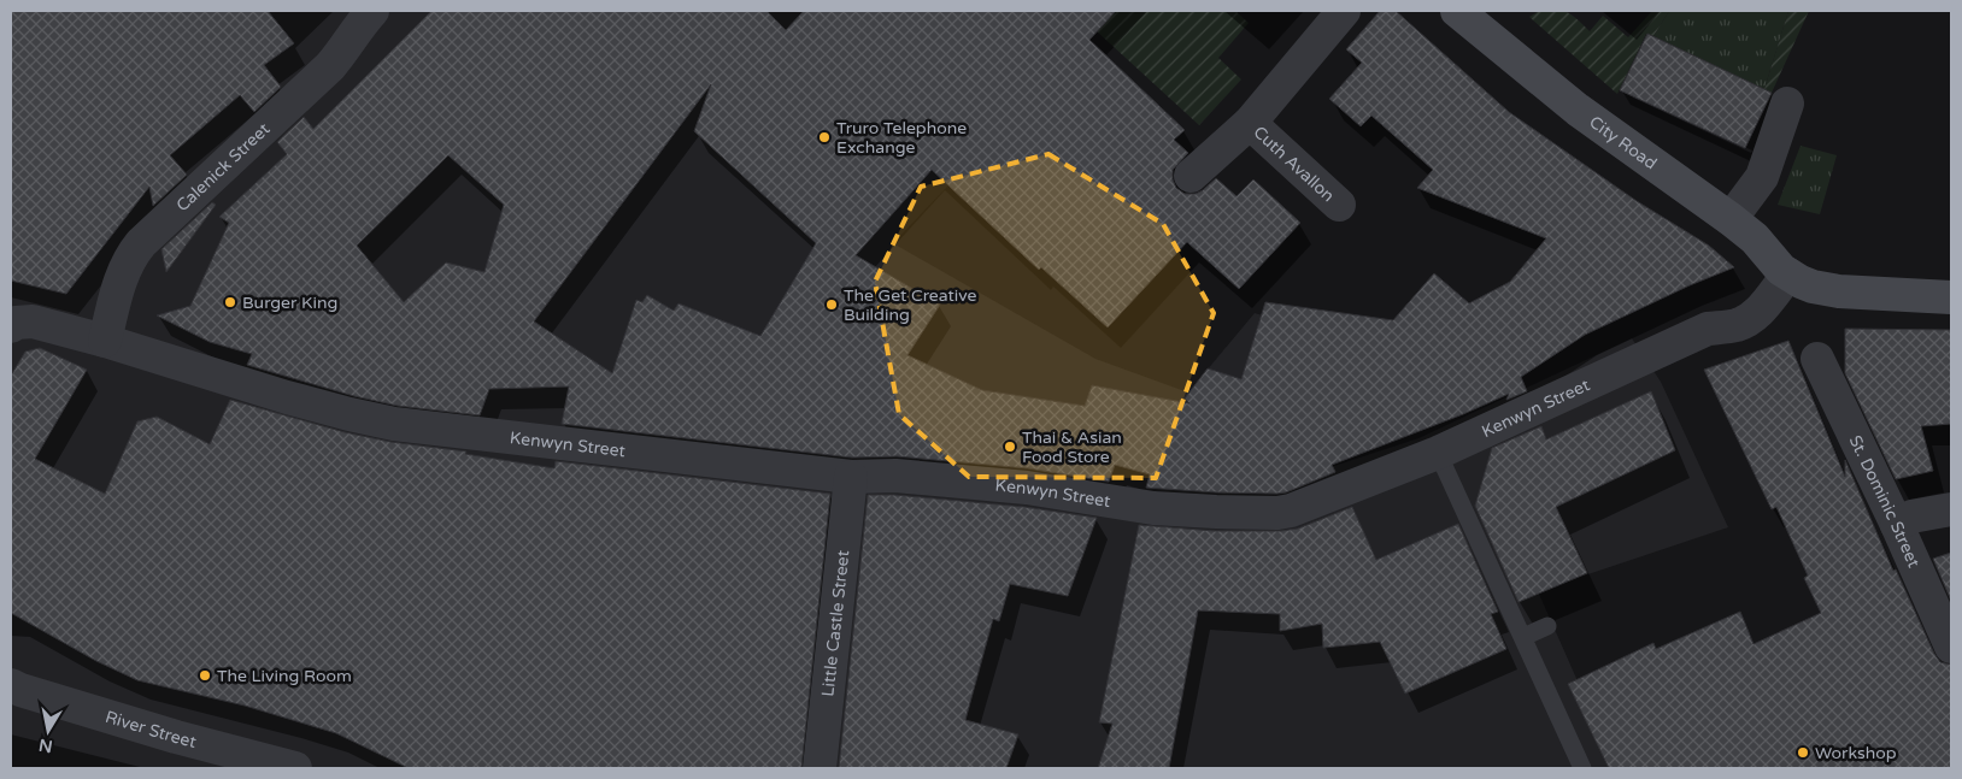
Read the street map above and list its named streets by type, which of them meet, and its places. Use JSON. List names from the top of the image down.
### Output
{
  "streets": {
    "street": [
      "City Road",
      "Cuth Avallon",
      "Calenick Street",
      "Kenwyn Street",
      "St. Dominic Street",
      "Little Castle Street",
      "River Street"
    ]
  },
  "crossings": [
    ["City Road", "Kenwyn Street"],
    ["Calenick Street", "Kenwyn Street"],
    ["Kenwyn Street", "Little Castle Street"]
  ],
  "places": [
    "Truro Telephone Exchange",
    "Burger King",
    "The Get Creative Building",
    "Thai & Asian Food Store",
    "The Living Room",
    "Workshop"
  ],
  "north": "bottom"
}
